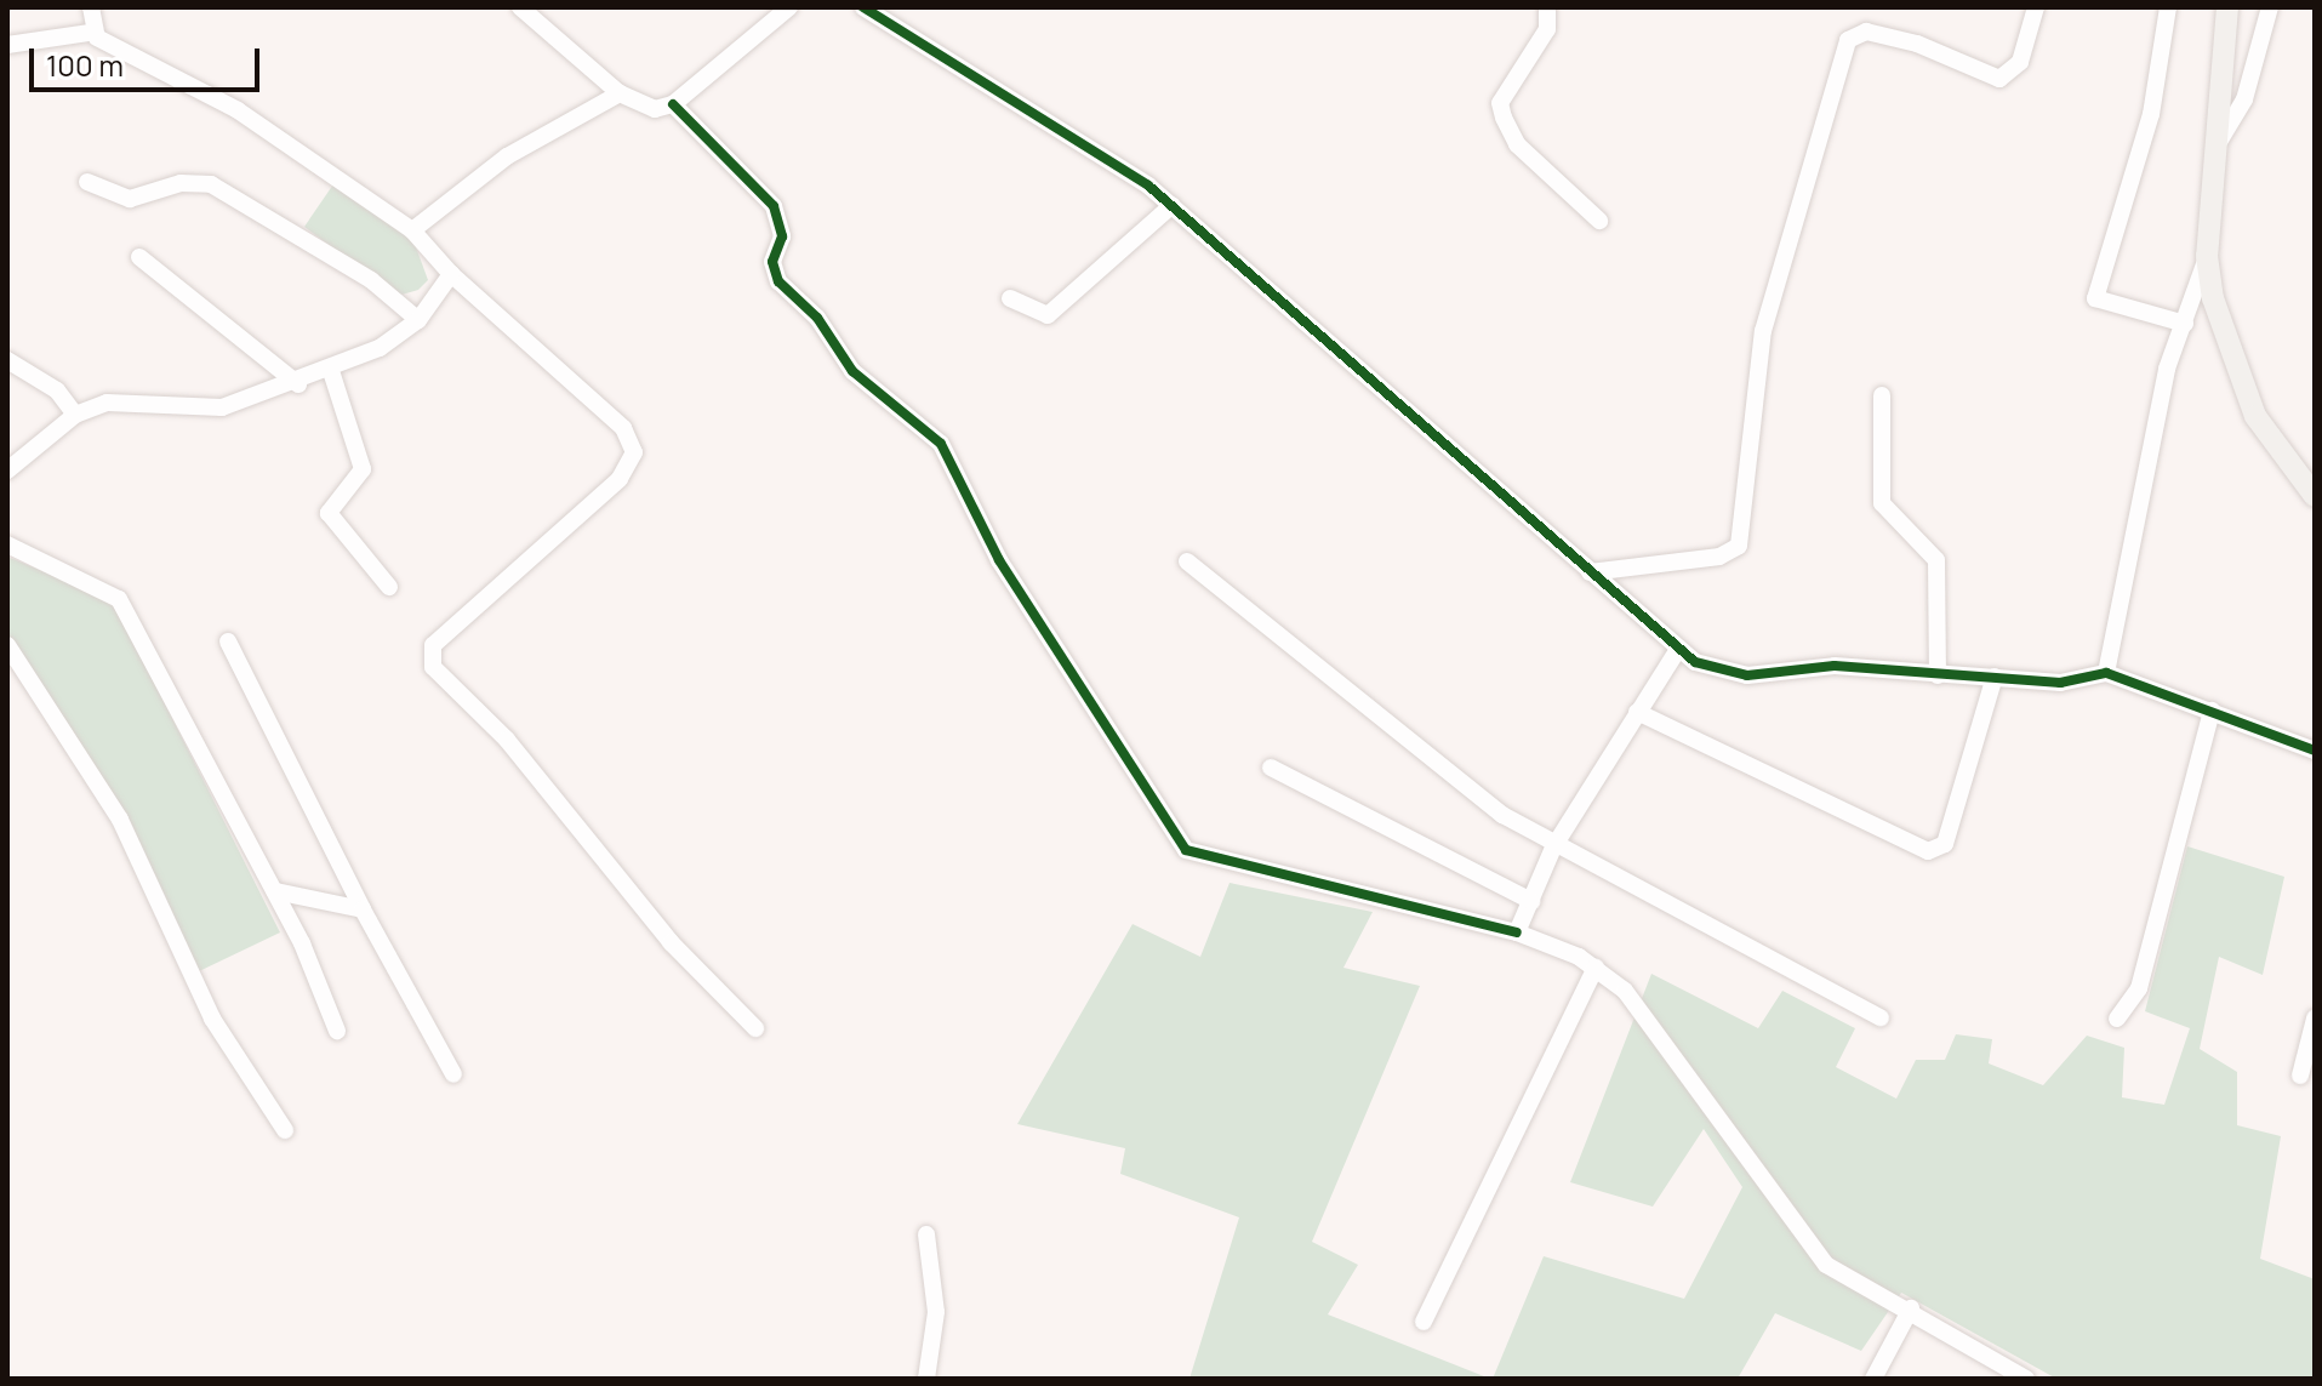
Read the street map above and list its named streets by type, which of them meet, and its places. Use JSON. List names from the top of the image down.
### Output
{
  "scale_bar": "100 m"
}
